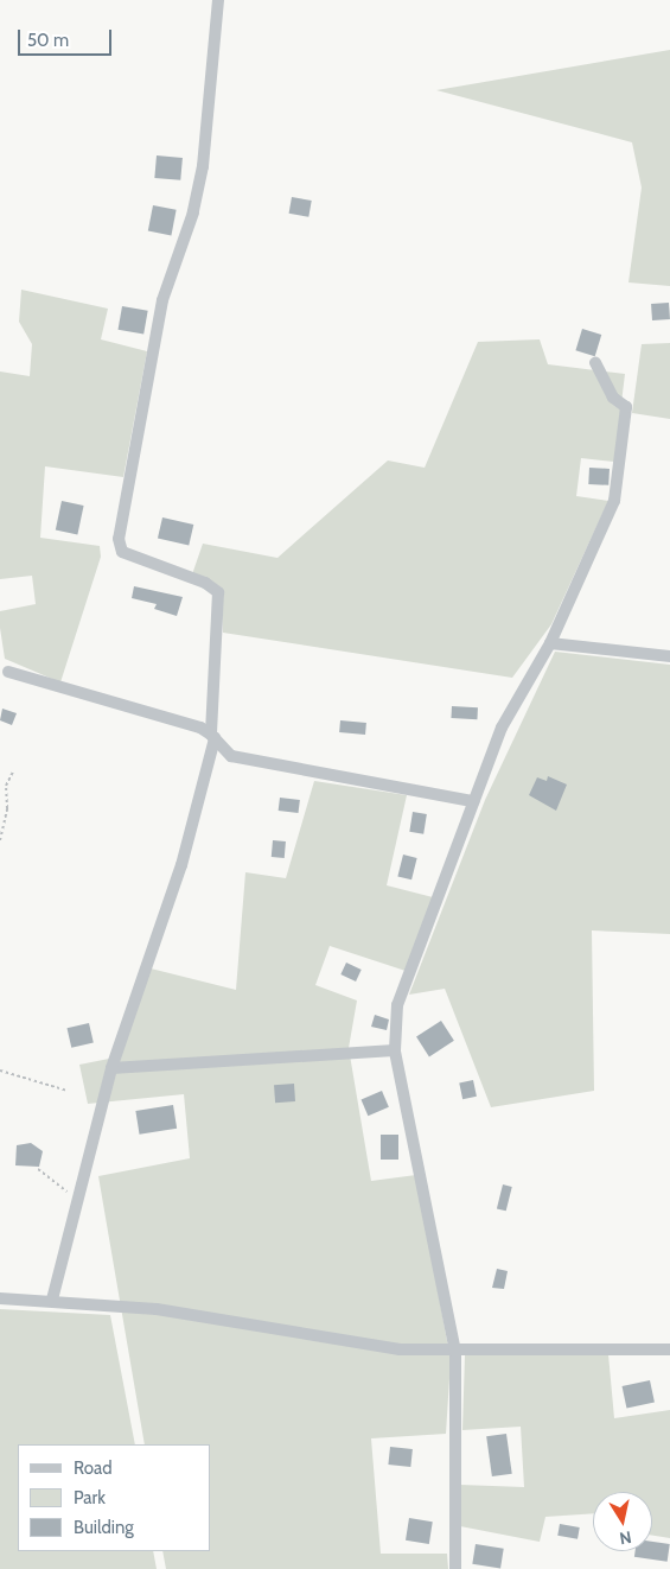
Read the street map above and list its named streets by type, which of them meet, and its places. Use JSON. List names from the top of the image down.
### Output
{
  "legend": ["Road", "Park", "Building"],
  "scale_bar": "50 m",
  "north": "bottom"
}
